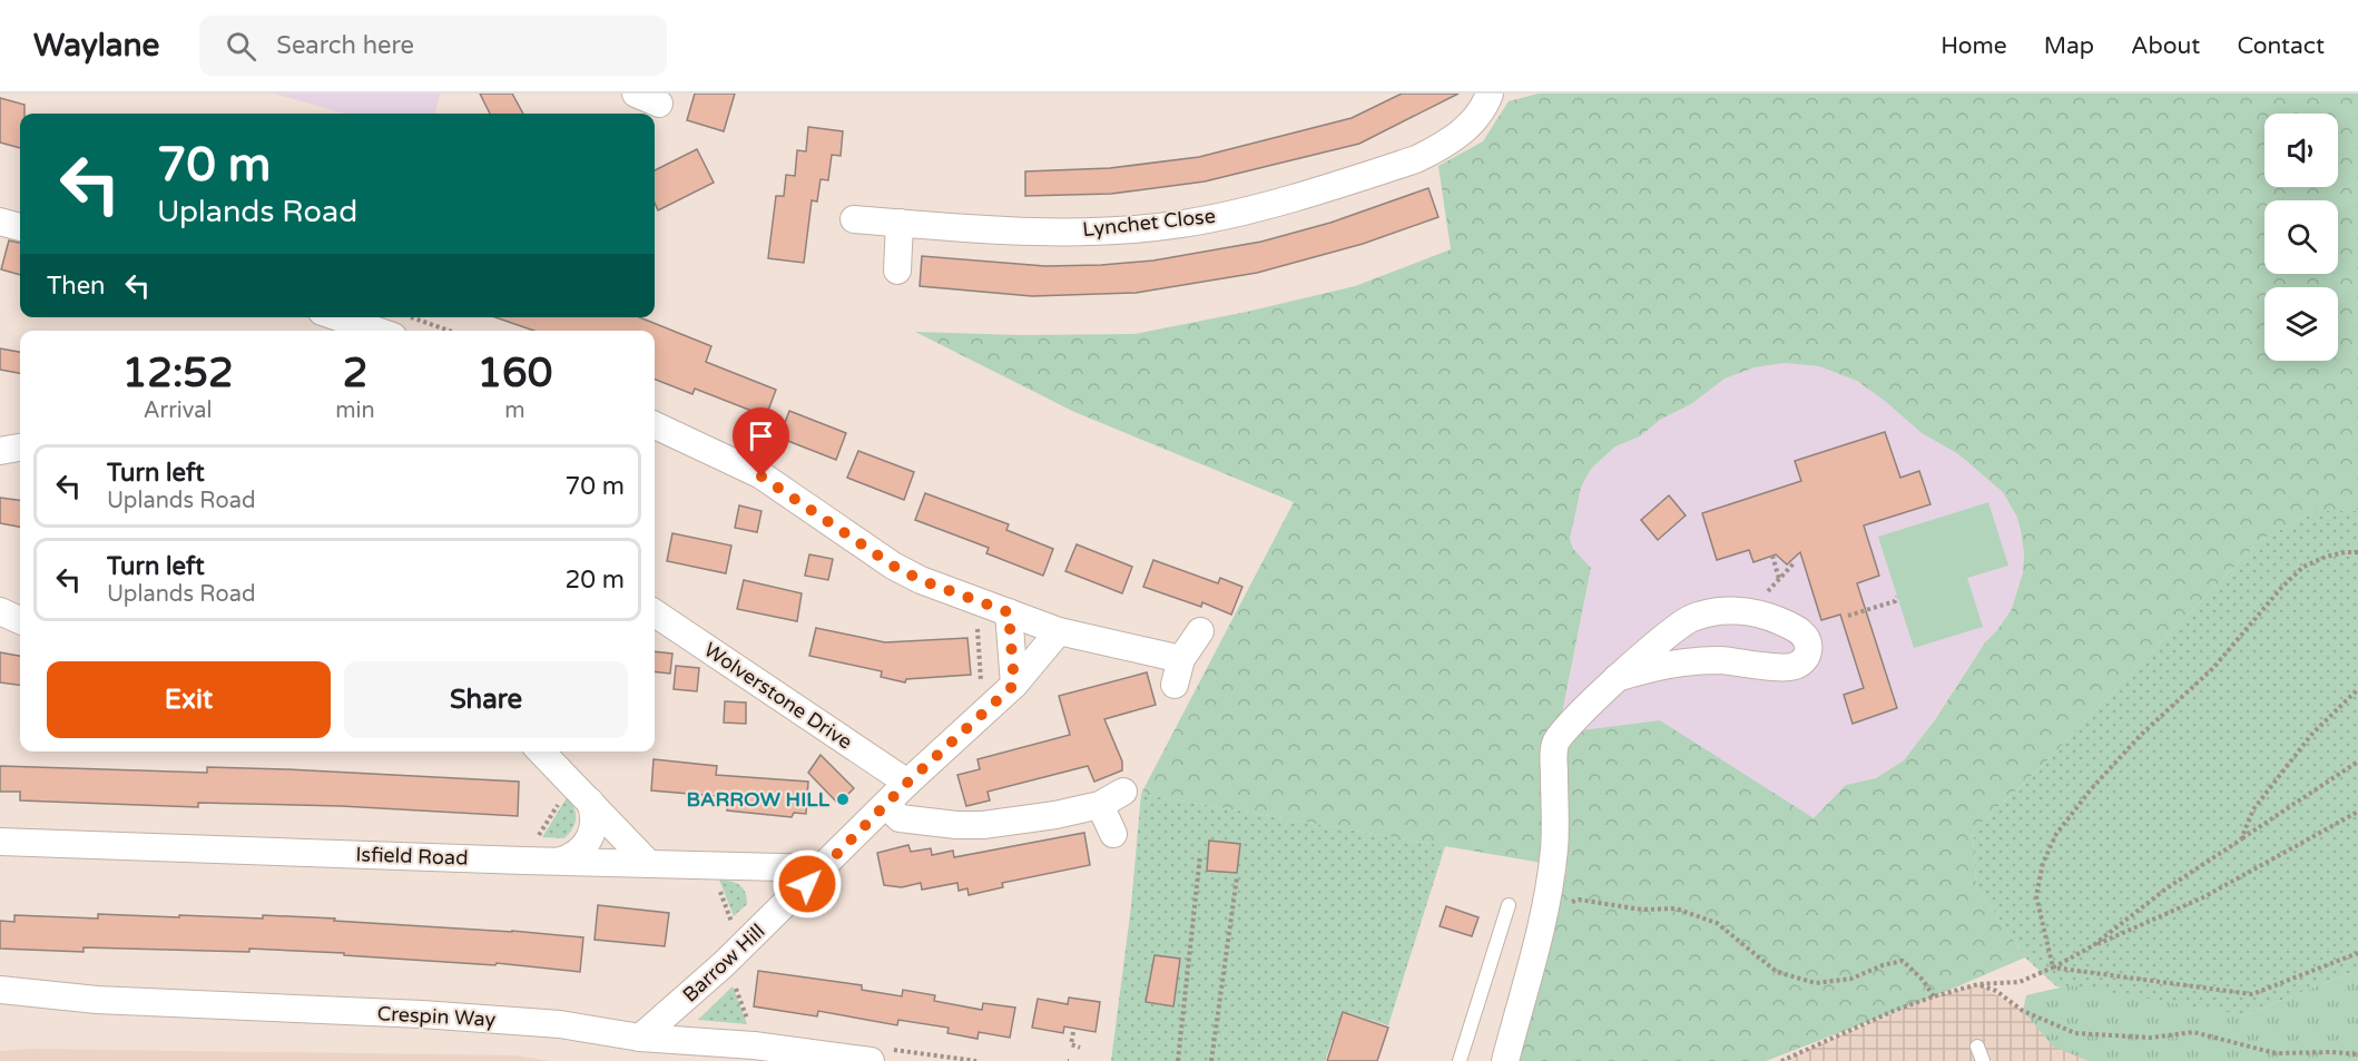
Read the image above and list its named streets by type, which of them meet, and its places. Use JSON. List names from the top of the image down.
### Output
{
  "streets": {
    "street": [
      "Lynchet Close",
      "Wolverstone Drive",
      "Isfield Road",
      "Barrow Hill",
      "Crespin Way"
    ]
  },
  "crossings": [
    ["Wolverstone Drive", "Barrow Hill"],
    ["Isfield Road", "Barrow Hill"],
    ["Barrow Hill", "Crespin Way"]
  ],
  "places": ["BARROW HILL"],
  "page": {
    "header": "Waylane",
    "search": "Search here",
    "nav": [
      "Home",
      "Map",
      "About",
      "Contact"
    ],
    "turn": ["70 m", "Uplands Road"],
    "then": "Then",
    "eta": [
      "12:52",
      "Arrival",
      "2",
      "min",
      "160",
      "m"
    ],
    "list": [
      {
        "name": "Turn left",
        "note": "Uplands Road",
        "value": "70 m"
      },
      {
        "name": "Turn left",
        "note": "Uplands Road",
        "value": "20 m"
      }
    ],
    "buttons": ["Exit", "Share"]
  }
}
